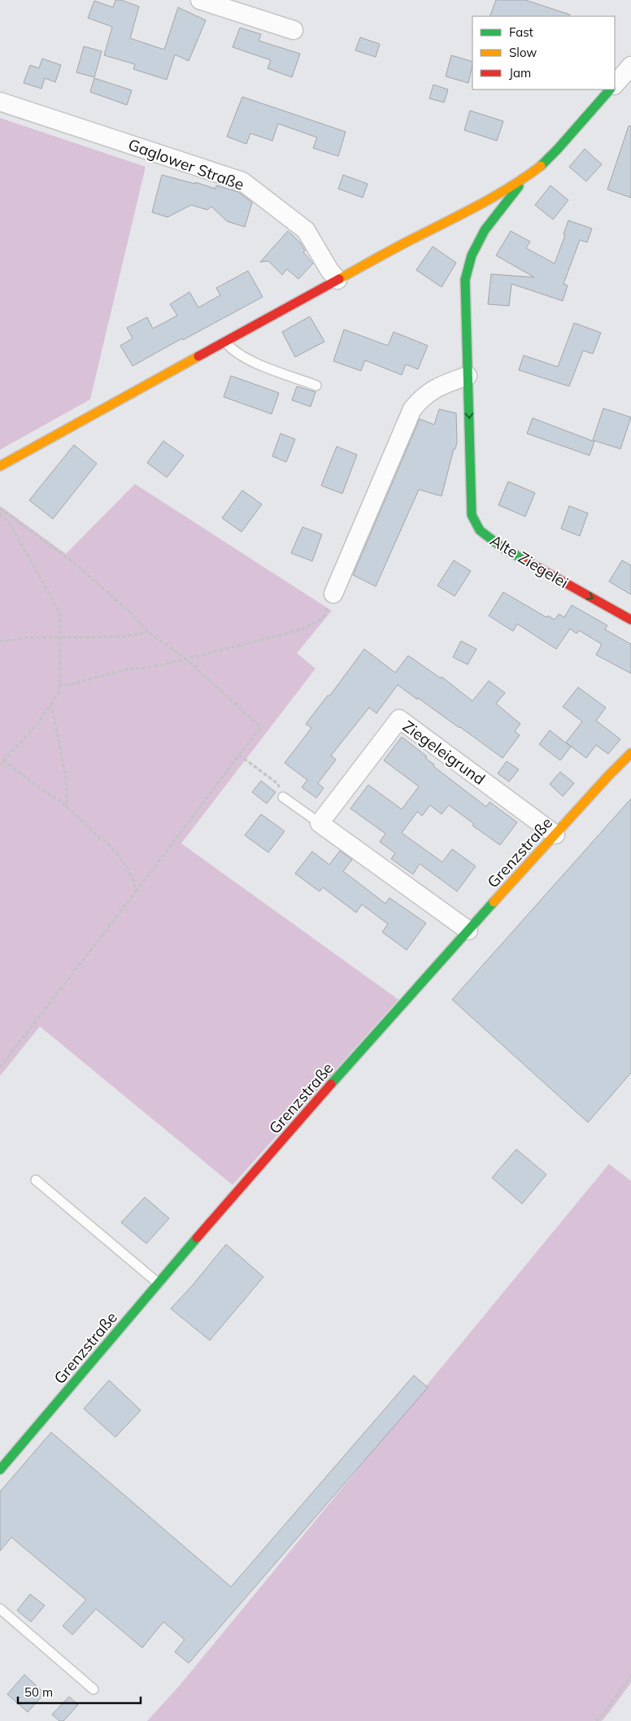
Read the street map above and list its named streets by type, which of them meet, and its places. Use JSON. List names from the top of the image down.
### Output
{
  "streets": {
    "street": [
      "Gaglower Straße",
      "Alte Ziegelei",
      "Ziegeleigrund",
      "Grenzstraße"
    ]
  },
  "crossings": [
    ["Ziegeleigrund", "Grenzstraße"]
  ],
  "one_way": ["Alte Ziegelei"],
  "legend": ["Fast", "Slow", "Jam"],
  "scale_bar": "50 m"
}
